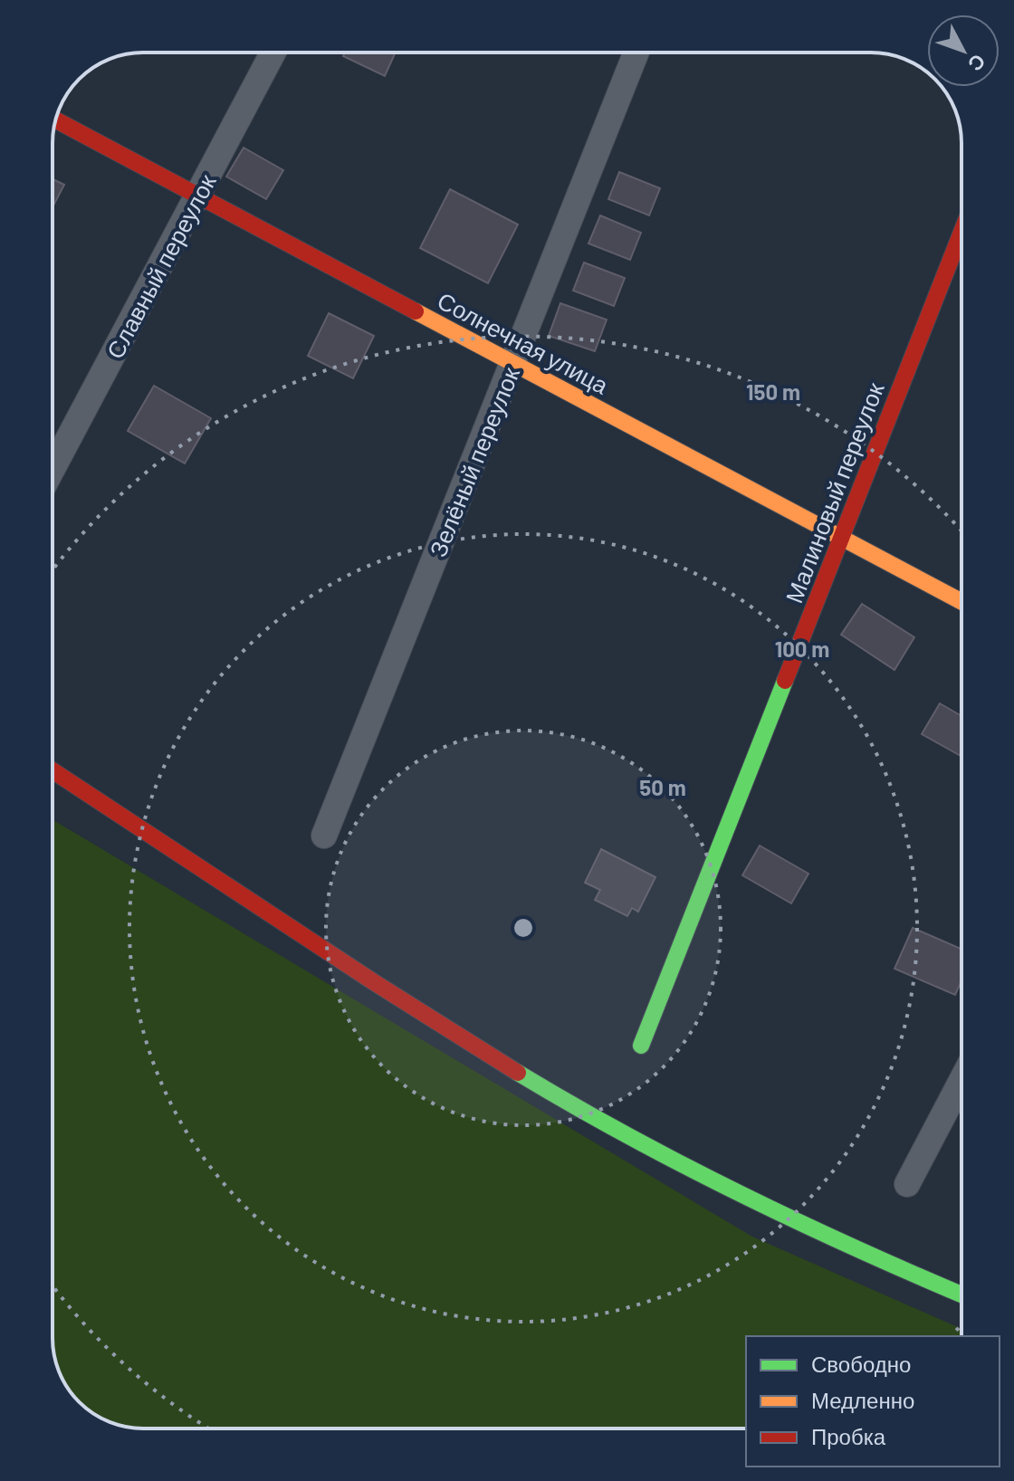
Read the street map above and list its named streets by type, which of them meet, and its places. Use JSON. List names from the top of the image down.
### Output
{
  "streets": {
    "street": [
      "Славный переулок",
      "Солнечная улица",
      "Зелёный переулок",
      "Малиновый переулок"
    ]
  },
  "crossings": [
    ["Славный переулок", "Солнечная улица"],
    ["Солнечная улица", "Зелёный переулок"],
    ["Солнечная улица", "Малиновый переулок"]
  ],
  "legend": ["Свободно", "Медленно", "Пробка"],
  "north": "bottom right",
  "rings": ["150 m", "100 m", "50 m"]
}
